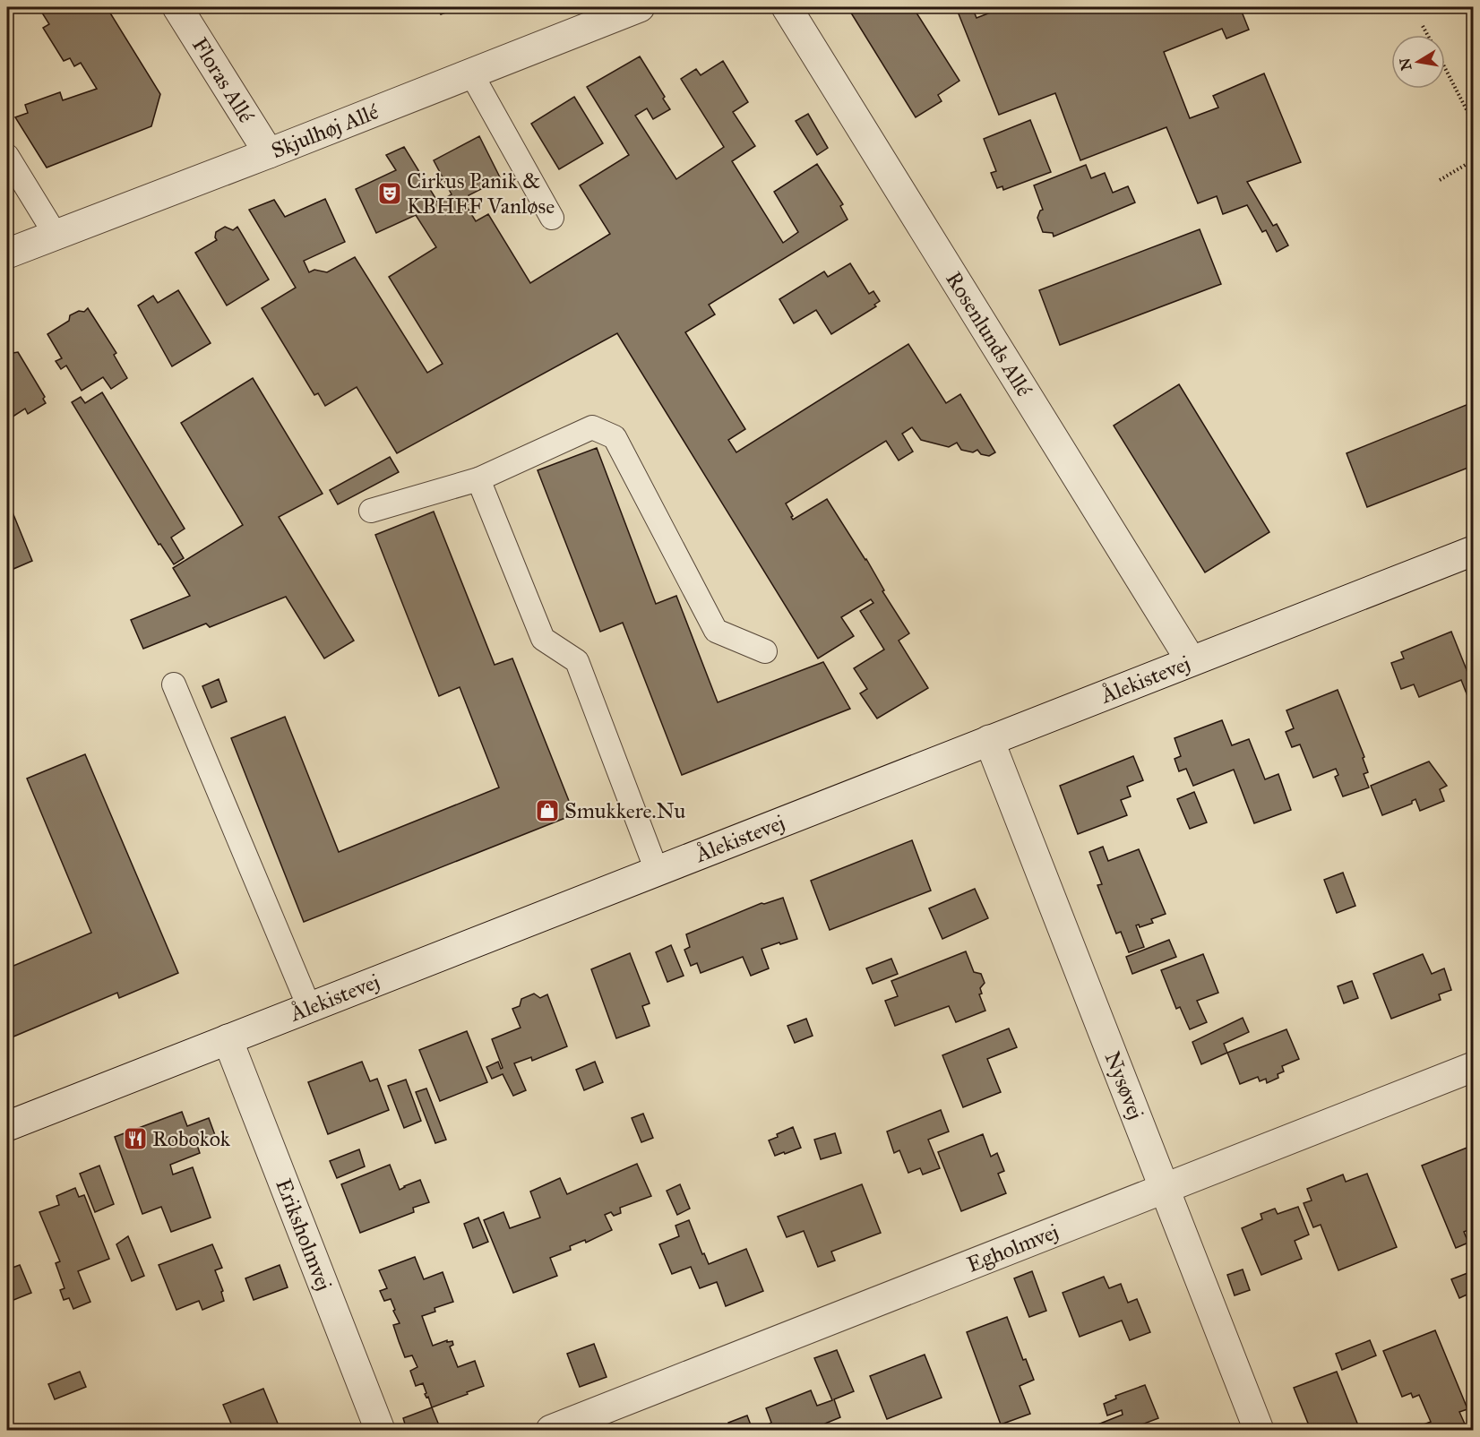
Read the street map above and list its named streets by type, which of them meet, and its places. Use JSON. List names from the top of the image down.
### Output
{
  "streets": {
    "street": [
      "Floras Allé",
      "Skjulhøj Allé",
      "Rosenlunds Allé",
      "Ålekistevej",
      "Nysøvej",
      "Eriksholmvej",
      "Egholmvej"
    ]
  },
  "crossings": [
    ["Floras Allé", "Skjulhøj Allé"],
    ["Rosenlunds Allé", "Ålekistevej"],
    ["Ålekistevej", "Nysøvej"],
    ["Ålekistevej", "Eriksholmvej"],
    ["Nysøvej", "Egholmvej"]
  ],
  "places": {
    "theatre": ["Cirkus Panik & KBHFF Vanløse"],
    "shop": ["Smukkere.Nu"],
    "restaurant": ["Robokok"]
  },
  "north": "left"
}
